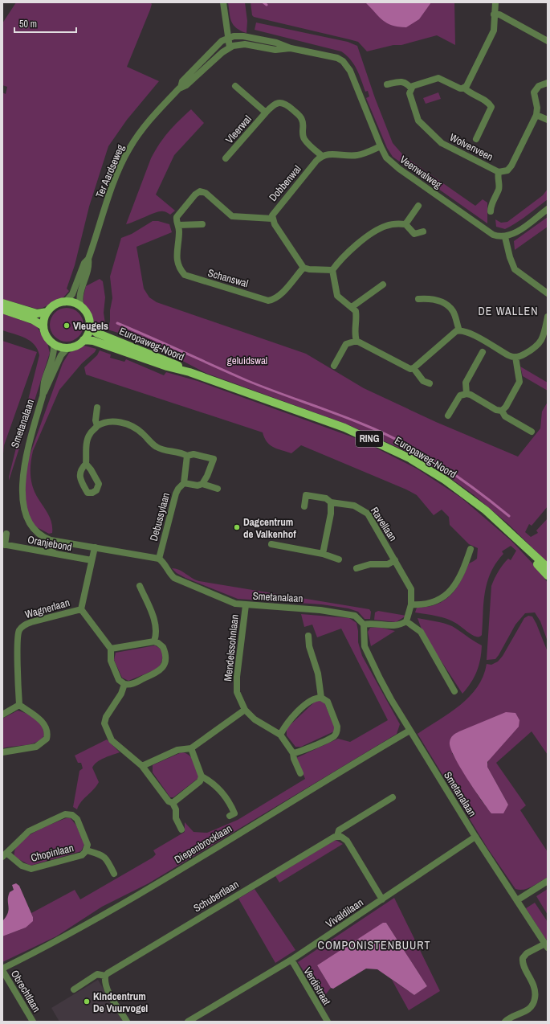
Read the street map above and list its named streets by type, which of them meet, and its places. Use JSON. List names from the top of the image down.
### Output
{
  "streets": {
    "main road": ["Europaweg-Noord", "RING"],
    "street": [
      "Vleerwal",
      "Wolvenveen",
      "Ter Aardseweg",
      "Veenwalweg",
      "Dobbenwal",
      "Schanswal",
      "Smetanalaan",
      "Debussylaan",
      "Ravellaan",
      "Oranjebond",
      "Wagnerlaan",
      "Mendelssohnlaan",
      "Diepenbrocklaan",
      "Chopinlaan",
      "Schubertlaan",
      "Vivaldilaan",
      "Verdistraat",
      "Obrechtlaan"
    ]
  },
  "crossings": [
    ["Vleerwal", "Dobbenwal"],
    ["Ter Aardseweg", "Veenwalweg"],
    ["Ter Aardseweg", "Europaweg-Noord"],
    ["Ter Aardseweg", "Smetanalaan"],
    ["Dobbenwal", "Schanswal"],
    ["Europaweg-Noord", "Smetanalaan"],
    ["Smetanalaan", "Debussylaan"],
    ["Smetanalaan", "Mendelssohnlaan"],
    ["Smetanalaan", "Diepenbrocklaan"],
    ["Smetanalaan", "Vivaldilaan"],
    ["Oranjebond", "Wagnerlaan"],
    ["Diepenbrocklaan", "Obrechtlaan"],
    ["Vivaldilaan", "Verdistraat"]
  ],
  "districts": ["DE WALLEN", "COMPONISTENBUURT"],
  "parks": ["geluidswal"],
  "places": ["Vleugels", "Dagcentrum de Valkenhof", "Kindcentrum De Vuurvogel"],
  "scale_bar": "50 m"
}
